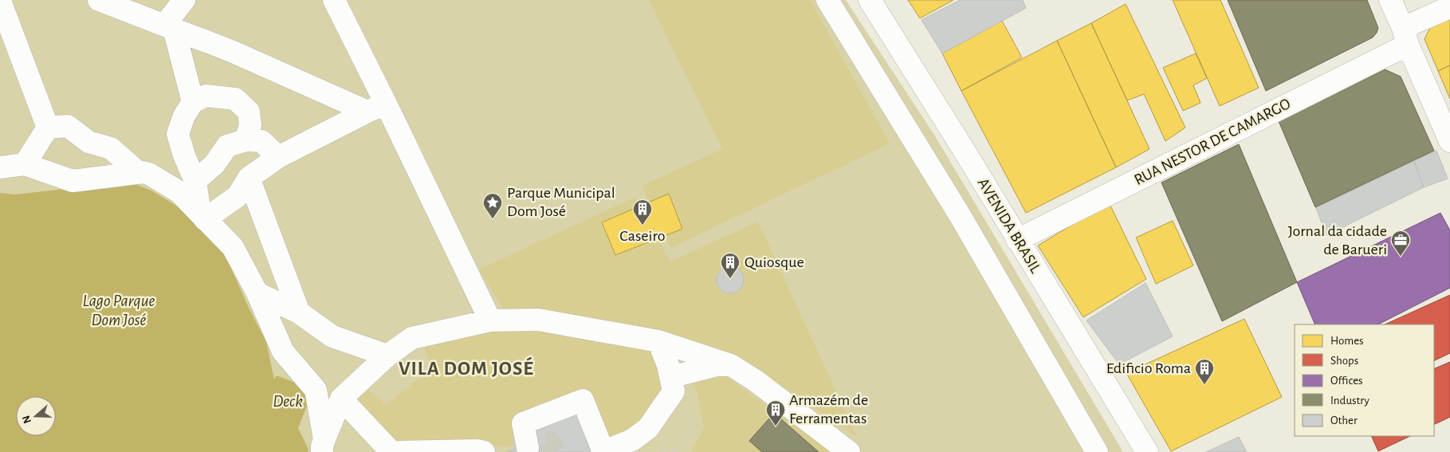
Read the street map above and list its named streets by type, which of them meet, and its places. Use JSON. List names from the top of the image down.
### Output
{
  "streets": {
    "street": ["RUA NESTOR DE CAMARGO", "AVENIDA BRASIL"]
  },
  "crossings": [
    ["RUA NESTOR DE CAMARGO", "AVENIDA BRASIL"]
  ],
  "districts": ["VILA DOM JOSÉ"],
  "water": ["Lago Parque Dom José", "Deck"],
  "places": {
    "place": ["Parque Municipal Dom José"],
    "building": [
      "Caseiro",
      "Quiosque",
      "Edificio Roma",
      "Armazém de Ferramentas"
    ],
    "office": ["Jornal da cidade de Barueri"]
  },
  "legend": [
    "Homes",
    "Shops",
    "Offices",
    "Industry",
    "Other"
  ],
  "north": "left"
}
